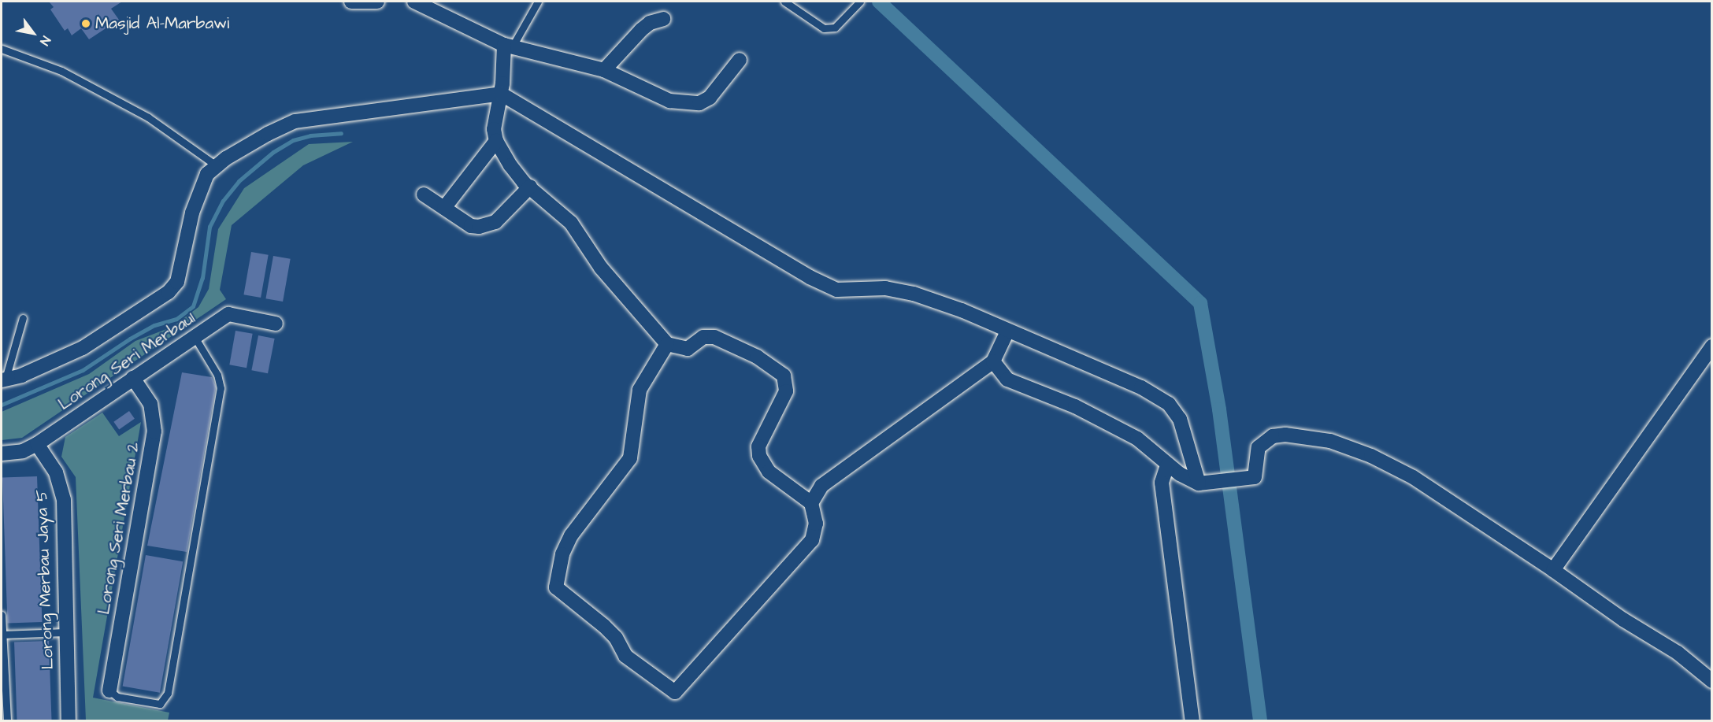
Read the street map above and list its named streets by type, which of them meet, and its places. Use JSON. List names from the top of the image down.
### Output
{
  "streets": {
    "street": ["Lorong Seri Merbau1", "Lorong Seri Merbau 2", "Lorong Merbau Jaya 5"]
  },
  "crossings": [
    ["Lorong Seri Merbau1", "Lorong Seri Merbau 2"],
    ["Lorong Seri Merbau1", "Lorong Merbau Jaya 5"]
  ],
  "places": ["Masjid Al-Marbawi"],
  "north": "bottom right"
}
